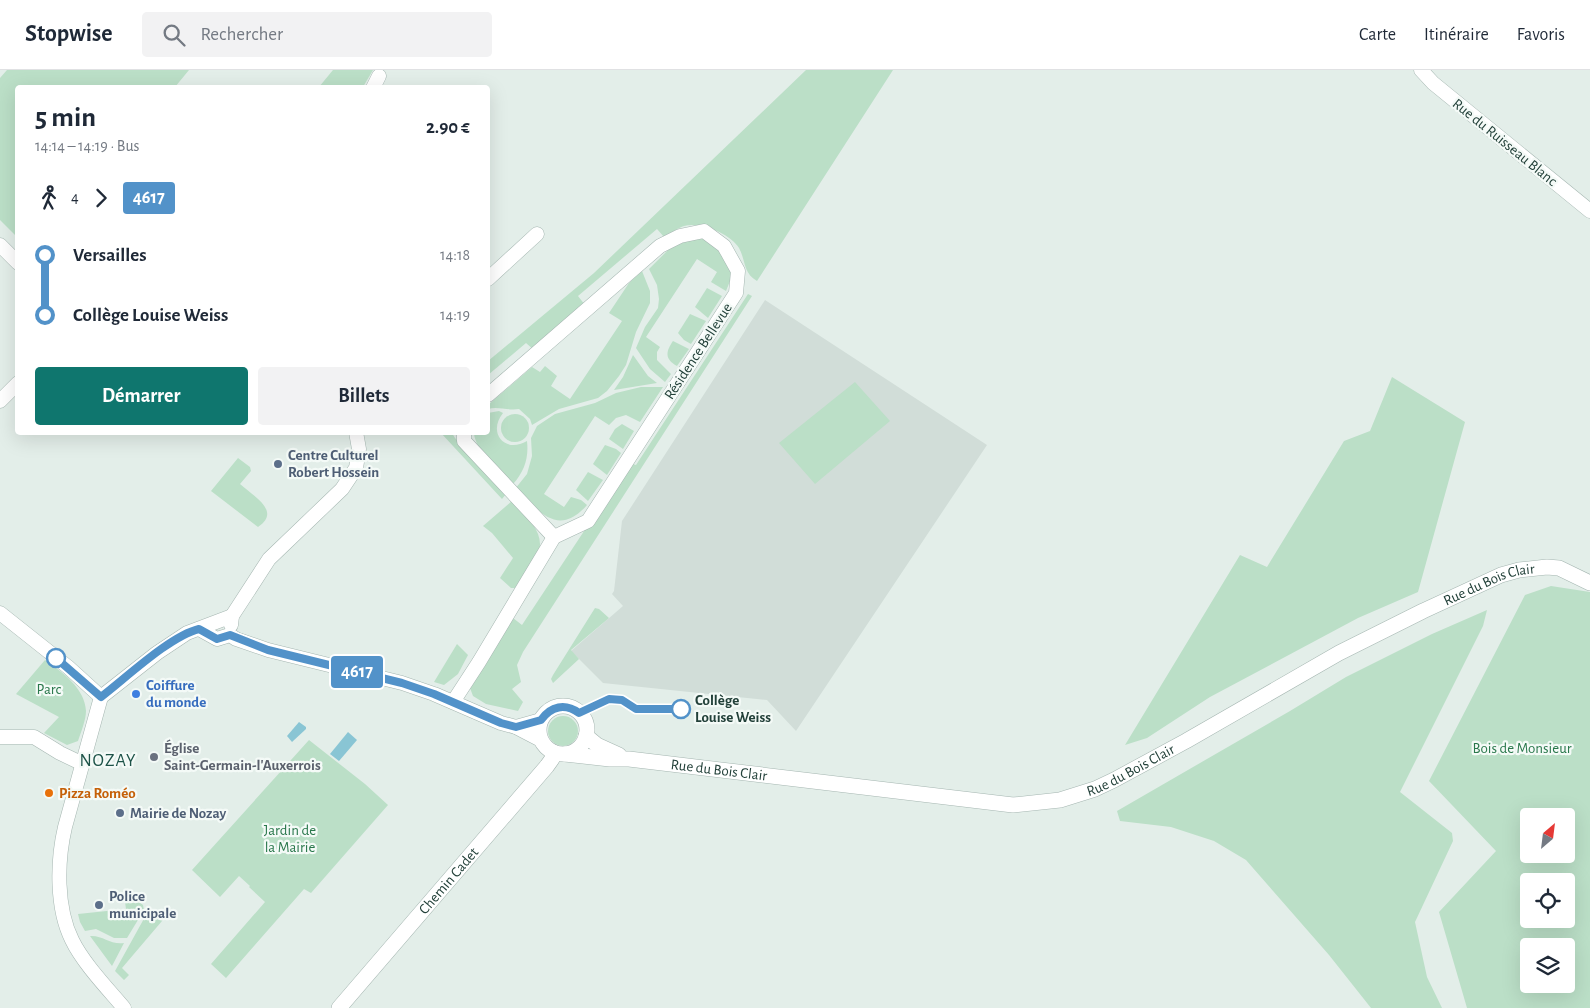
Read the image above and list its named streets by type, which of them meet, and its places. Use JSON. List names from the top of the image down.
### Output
{
  "streets": {
    "street": [
      "Rue du Ruisseau Blanc",
      "Résidence Bellevue",
      "Rue du Bois Clair",
      "Chemin Cadet"
    ]
  },
  "crossings": [
    ["Rue du Bois Clair", "Chemin Cadet"]
  ],
  "districts": ["NOZAY"],
  "parks": ["Parc", "Bois de Monsieur", "Jardin de la Mairie"],
  "places": [
    "Centre Culturel Robert Hossein",
    "Coiffure du monde",
    "Collège Louise Weiss",
    "Église Saint-Germain-l'Auxerrois",
    "Pizza Roméo",
    "Mairie de Nozay",
    "Police municipale"
  ],
  "lines": ["bus line 4617"],
  "north": "top right",
  "page": {
    "header": "Stopwise",
    "search": "Rechercher",
    "nav": ["Carte", "Itinéraire", "Favoris"],
    "on_map": "4617",
    "heading": ["5 min", "14:14 – 14:19 · Bus", "2.90 €"],
    "legs": ["4", "4617"],
    "list": [
      {
        "name": "Versailles",
        "value": "14:18"
      },
      {
        "name": "Collège Louise Weiss",
        "value": "14:19"
      }
    ],
    "buttons": ["Démarrer", "Billets"]
  }
}
